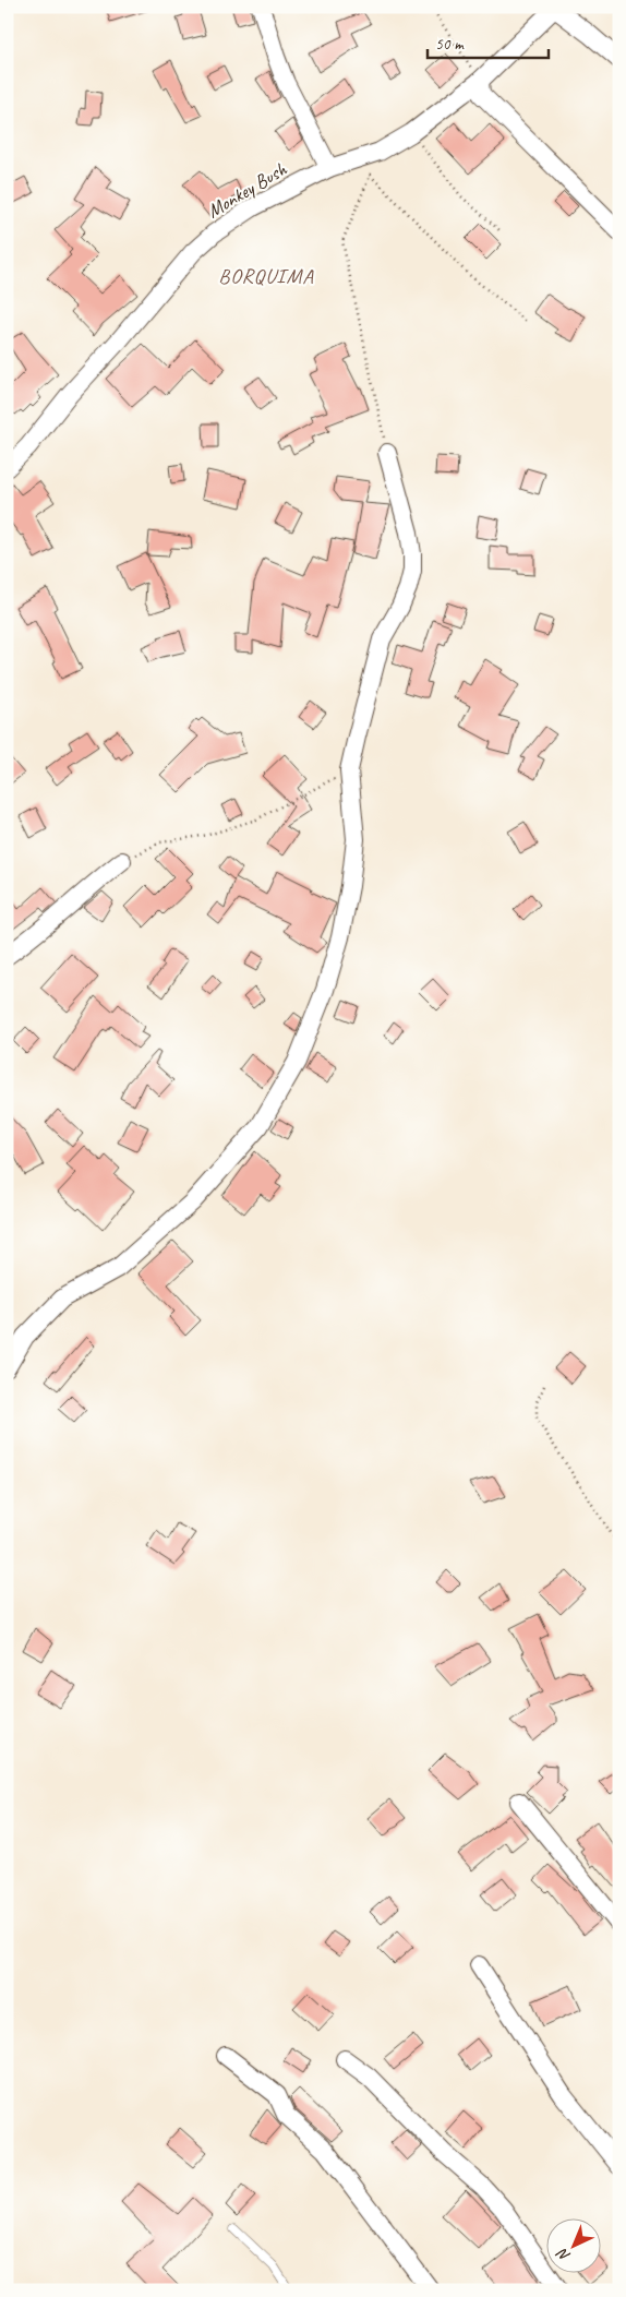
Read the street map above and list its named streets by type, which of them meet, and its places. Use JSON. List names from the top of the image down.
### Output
{
  "streets": {
    "street": ["Monkey Bush"]
  },
  "districts": ["BORQUIMA"],
  "scale_bar": "50 m",
  "north": "bottom left"
}
